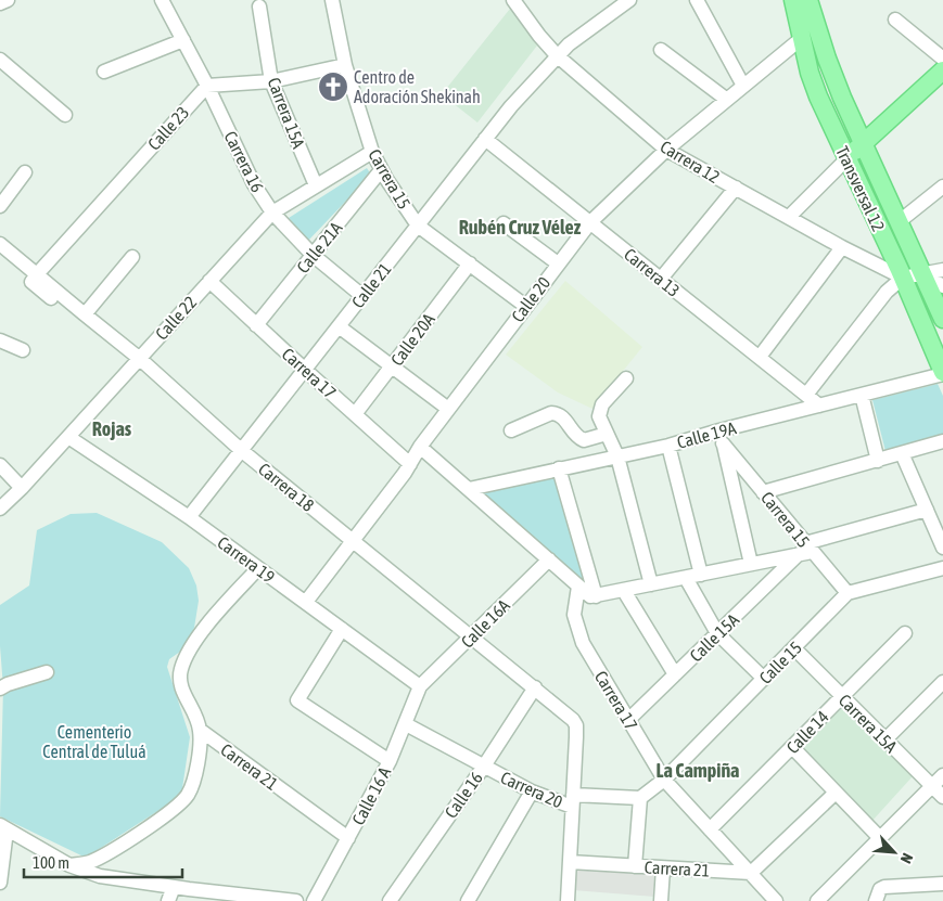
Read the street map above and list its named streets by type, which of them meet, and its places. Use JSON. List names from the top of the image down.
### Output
{
  "streets": {
    "main road": ["Transversal 12"],
    "street": [
      "Carrera 15A",
      "Calle 23",
      "Carrera 16",
      "Carrera 12",
      "Carrera 15",
      "Calle 21A",
      "Carrera 13",
      "Calle 21",
      "Calle 20",
      "Calle 22",
      "Calle 20A",
      "Carrera 17",
      "Calle 19A",
      "Carrera 18",
      "Carrera 19",
      "Calle 16A",
      "Calle 15A",
      "Calle 15",
      "Calle 14",
      "Carrera 21",
      "Carrera 20",
      "Calle 16",
      "Calle 16 A"
    ]
  },
  "crossings": [
    ["Carrera 15A", "Calle 22"],
    ["Carrera 15A", "Calle 15"],
    ["Carrera 15A", "Calle 14"],
    ["Calle 23", "Carrera 16"],
    ["Calle 23", "Carrera 18"],
    ["Carrera 16", "Calle 21A"],
    ["Carrera 16", "Calle 21"],
    ["Carrera 16", "Calle 22"],
    ["Carrera 12", "Transversal 12"],
    ["Carrera 12", "Calle 21"],
    ["Carrera 12", "Calle 20"],
    ["Carrera 15", "Calle 21A"],
    ["Carrera 15", "Calle 21"],
    ["Carrera 15", "Calle 20"],
    ["Carrera 15", "Calle 22"],
    ["Carrera 15", "Calle 20A"],
    ["Carrera 15", "Calle 19A"],
    ["Carrera 15", "Calle 15A"],
    ["Carrera 15", "Calle 15"],
    ["Transversal 12", "Calle 20"],
    ["Transversal 12", "Calle 19A"],
    ["Calle 21A", "Carrera 17"],
    ["Carrera 13", "Calle 21"],
    ["Carrera 13", "Calle 20"],
    ["Carrera 13", "Calle 19A"],
    ["Calle 21", "Carrera 17"],
    ["Calle 21", "Carrera 18"],
    ["Calle 21", "Carrera 19"],
    ["Calle 20", "Carrera 17"],
    ["Calle 20", "Carrera 18"],
    ["Calle 20", "Carrera 19"],
    ["Calle 22", "Carrera 17"],
    ["Calle 22", "Carrera 18"],
    ["Calle 22", "Carrera 19"],
    ["Calle 20A", "Carrera 17"],
    ["Carrera 17", "Calle 15A"],
    ["Carrera 17", "Calle 15"],
    ["Carrera 17", "Calle 14"],
    ["Carrera 17", "Carrera 21"],
    ["Carrera 18", "Calle 16A"],
    ["Carrera 18", "Carrera 20"],
    ["Carrera 18", "Calle 16"],
    ["Carrera 19", "Calle 16A"],
    ["Carrera 19", "Calle 16 A"],
    ["Calle 16A", "Calle 16 A"],
    ["Carrera 21", "Calle 16 A"],
    ["Carrera 20", "Calle 16"],
    ["Carrera 20", "Calle 16 A"]
  ],
  "districts": ["Rubén Cruz Vélez", "Rojas", "La Campiña"],
  "parks": ["Cementerio Central de Tuluá"],
  "places": {
    "church": ["Centro de Adoración Shekinah"]
  },
  "scale_bar": "100 m",
  "north": "bottom right"
}
